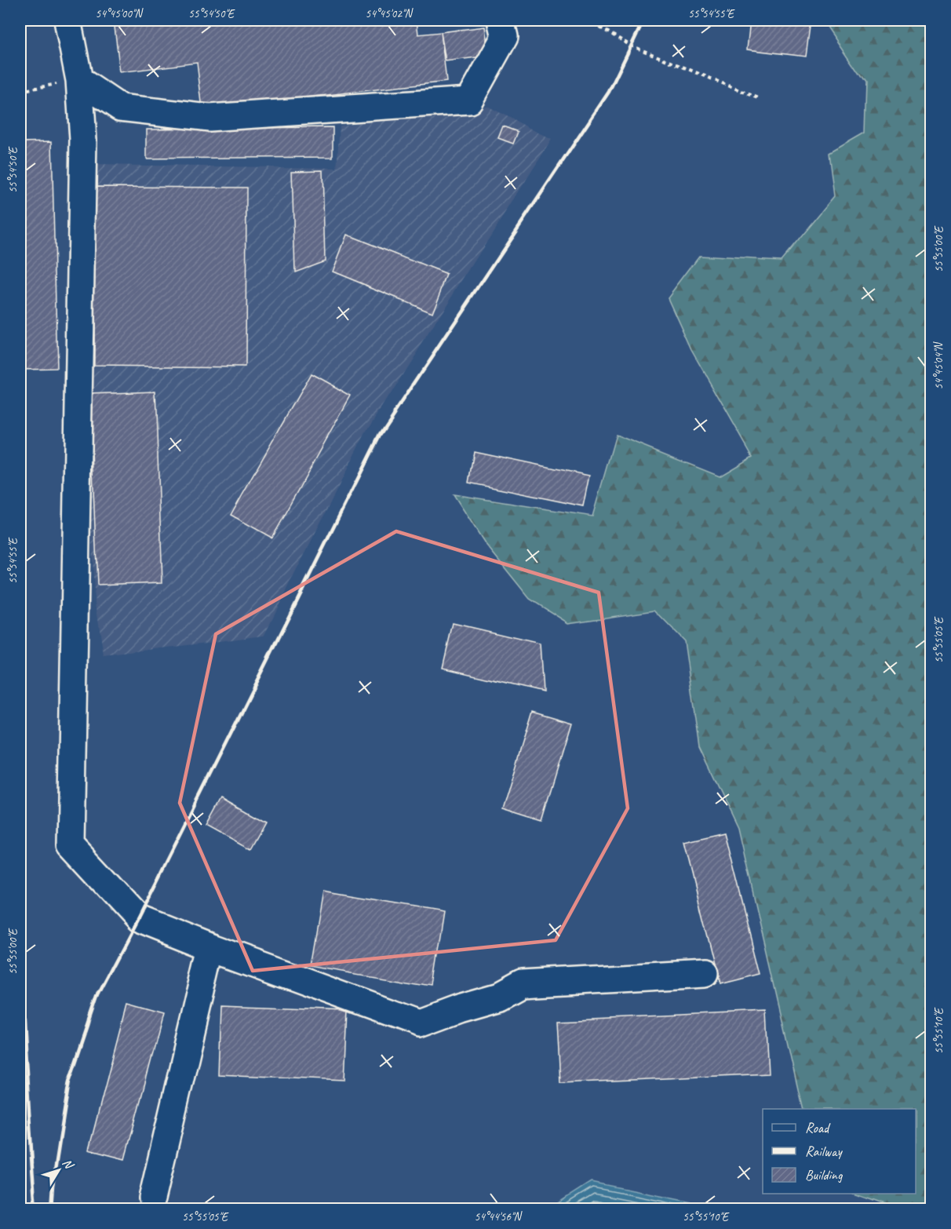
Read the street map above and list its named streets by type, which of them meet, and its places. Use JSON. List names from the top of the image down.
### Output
{
  "legend": ["Road", "Railway", "Building"],
  "north": "top right",
  "coordinates": [
    "54°45'00\"N",
    "55°54'50\"E",
    "54°45'02\"N",
    "55°54'55\"E",
    "55°55'00\"E",
    "54°45'04\"N",
    "55°55'05\"E",
    "55°55'10\"E",
    "54°44'56\"N"
  ]
}
